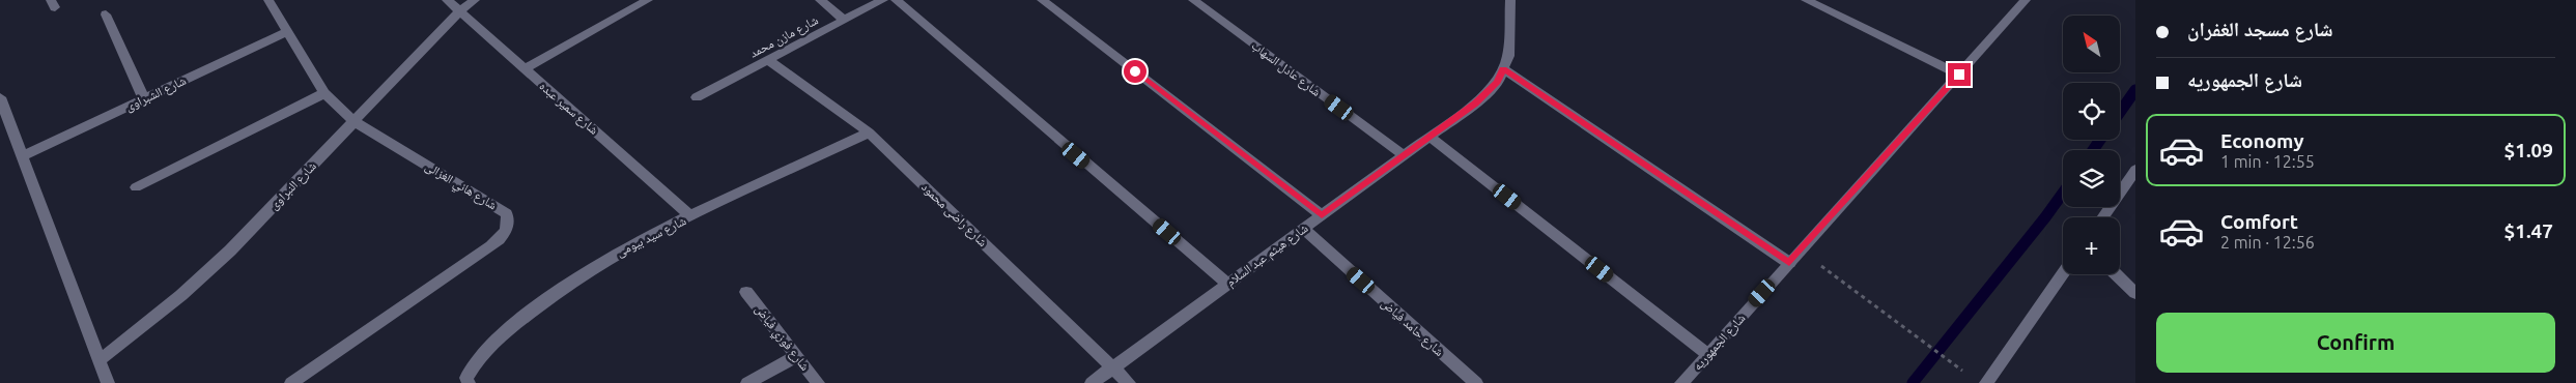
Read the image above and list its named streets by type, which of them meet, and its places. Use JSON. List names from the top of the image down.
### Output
{
  "streets": {
    "street": [
      "شارع مازن محمد",
      "شارع عادل السهاب",
      "شارع الشبراوى",
      "شارع سمير عبده",
      "شارع النبراوى",
      "شارع هاني الغزالى",
      "شارع راضى محمود",
      "شارع سيد بيومى",
      "شارع هيثم عبد السلام",
      "شارع حامد فياض",
      "شارع فوزي فياض",
      "شارع الجمهوريه"
    ]
  },
  "crossings": [
    ["شارع مازن محمد", "شارع راضى محمود"],
    ["شارع عادل السهاب", "شارع هيثم عبد السلام"],
    ["شارع الشبراوى", "شارع هاني الغزالى"],
    ["شارع سمير عبده", "شارع النبراوى"],
    ["شارع سمير عبده", "شارع سيد بيومى"],
    ["شارع النبراوى", "شارع هاني الغزالى"],
    ["شارع راضى محمود", "شارع سيد بيومى"],
    ["شارع راضى محمود", "شارع هيثم عبد السلام"],
    ["شارع هيثم عبد السلام", "شارع حامد فياض"]
  ],
  "north": "top left",
  "page": {
    "banner": ["شارع مسجد الغفران", "شارع الجمهوريه"],
    "map_buttons": "+",
    "list": [
      {
        "name": "Economy",
        "note": "1 min · 12:55",
        "value": "$1.09"
      },
      {
        "name": "Comfort",
        "note": "2 min · 12:56",
        "value": "$1.47"
      }
    ],
    "buttons": "Confirm"
  }
}
